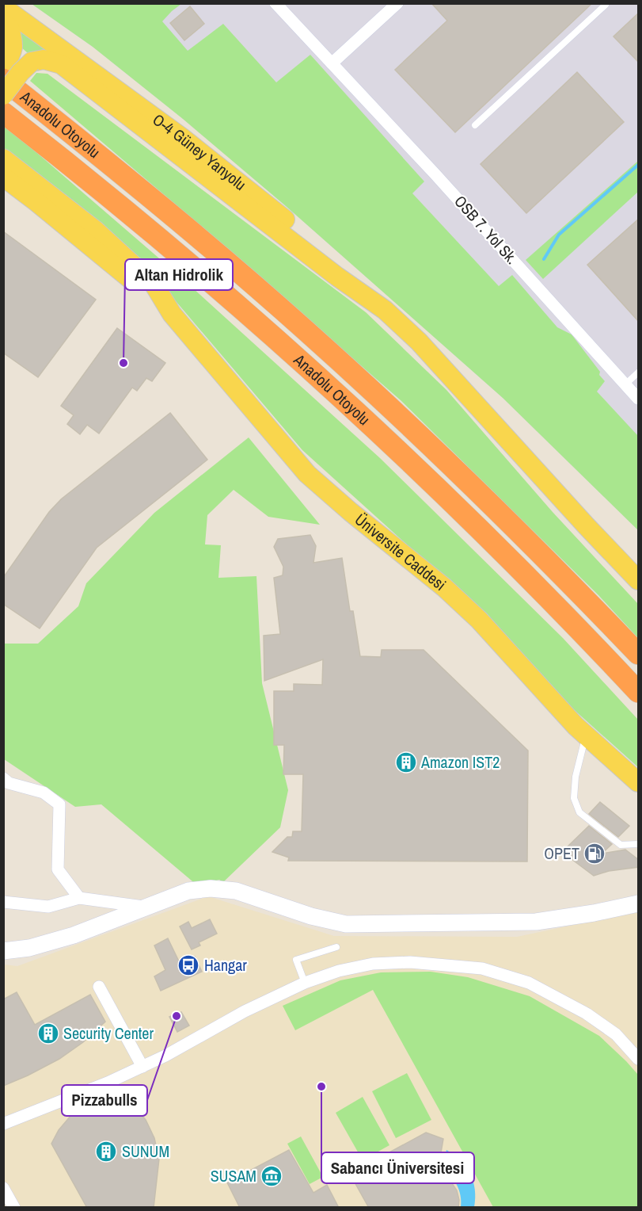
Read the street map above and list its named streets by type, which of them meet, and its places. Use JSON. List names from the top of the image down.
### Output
{
  "streets": {
    "highway": ["Anadolu Otoyolu"],
    "main road": ["O-4 Güney Yanyolu", "Üniversite Caddesi"],
    "street": ["OSB 7. Yol Sk."]
  },
  "places": {
    "other": ["Altan Hidrolik", "Pizzabulls", "Sabancı Üniversitesi"],
    "building": ["Amazon IST2", "Security Center", "SUNUM"],
    "fuel station": ["OPET"],
    "bus stop": ["Hangar"],
    "museum": ["SUSAM"]
  }
}
